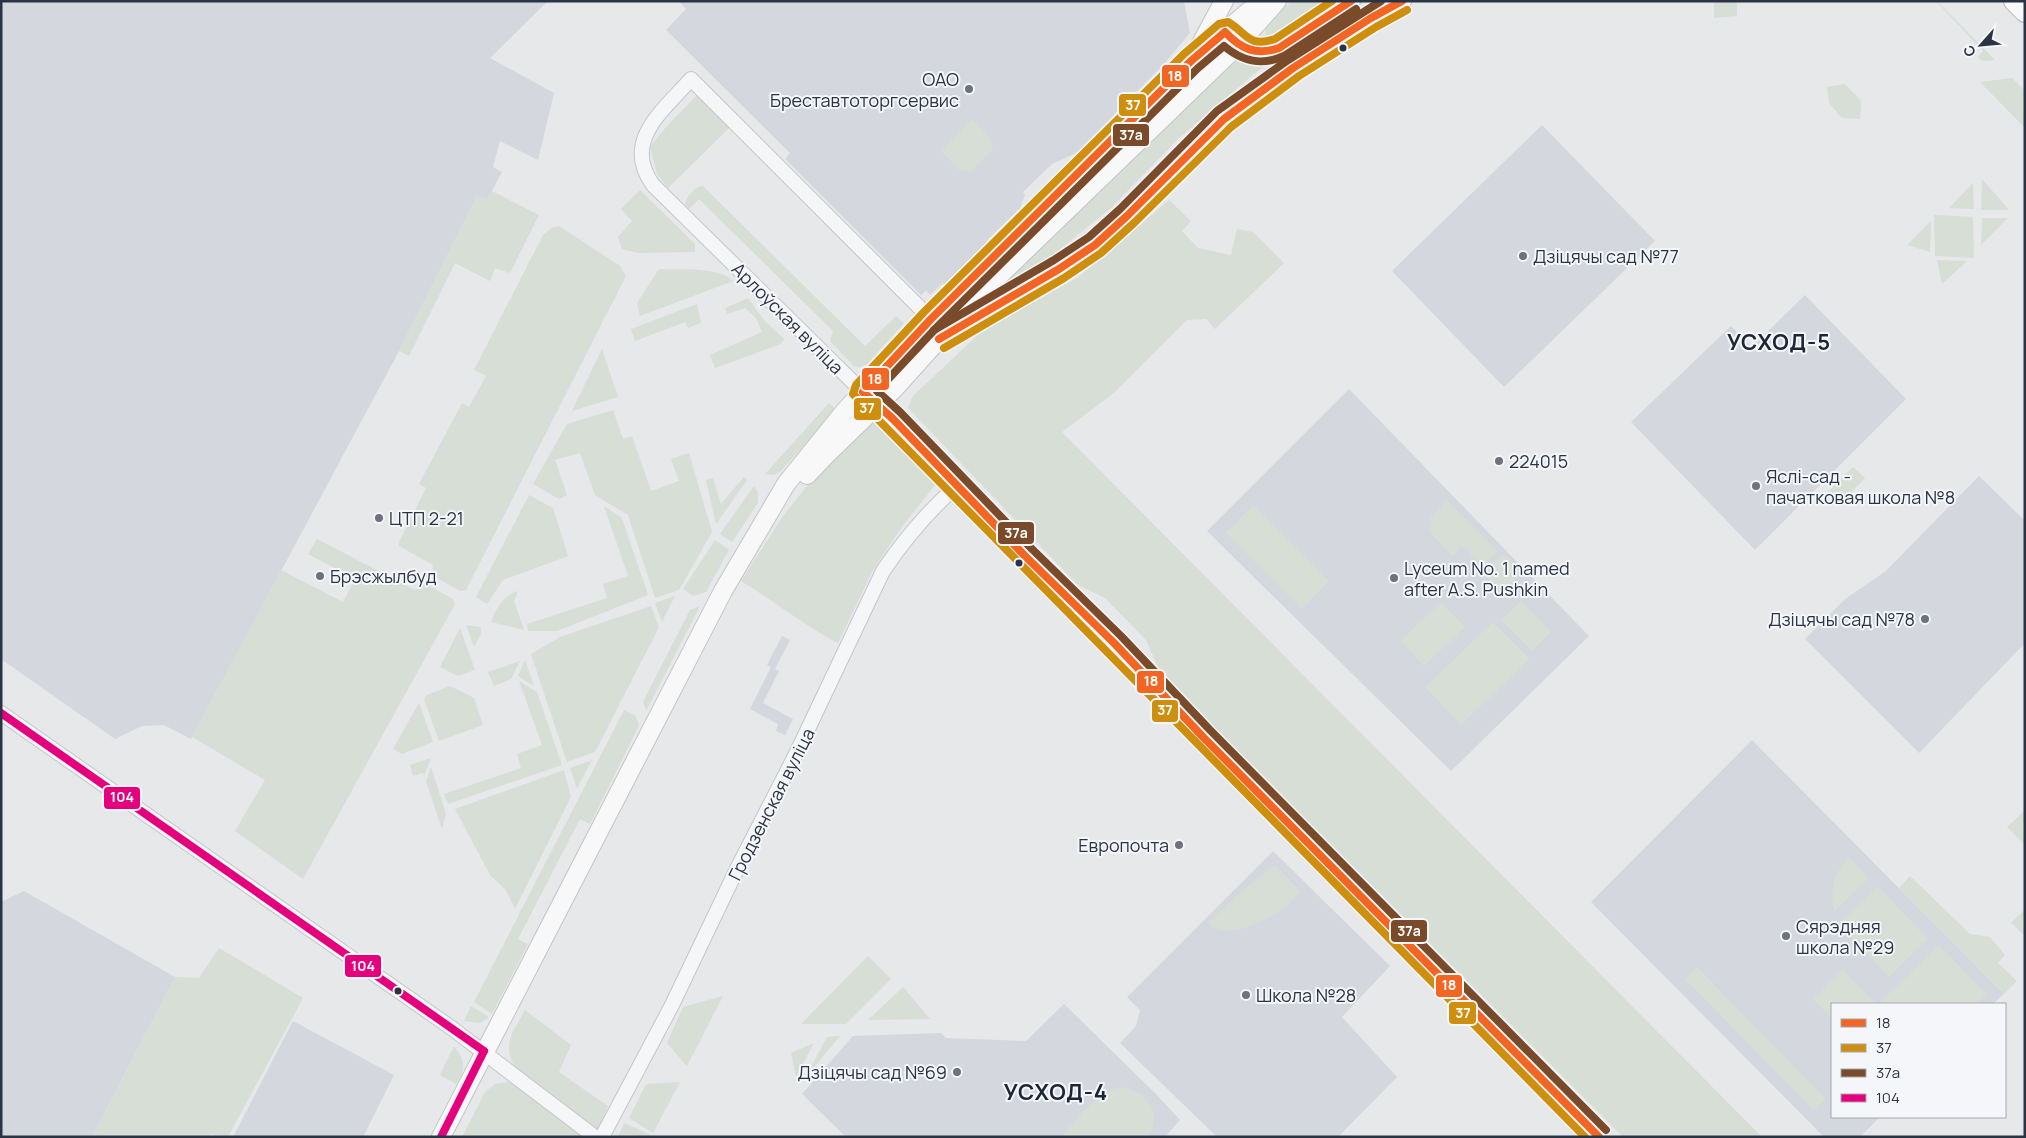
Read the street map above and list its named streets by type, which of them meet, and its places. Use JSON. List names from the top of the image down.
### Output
{
  "streets": {
    "street": ["Арлоўская вуліца", "Гродзенская вуліца"]
  },
  "crossings": [
    ["Арлоўская вуліца", "Гродзенская вуліца"]
  ],
  "districts": ["УСХОД-5", "УСХОД-4"],
  "places": [
    "ОАО Бреставтоторгсервис",
    "Дзіцячы сад №77",
    "224015",
    "Яслі-сад - пачатковая школа №8",
    "ЦТП 2-21",
    "Брэсжылбуд",
    "Lyceum No. 1 named after A.S. Pushkin",
    "Дзіцячы сад №78",
    "Европочта",
    "Сярэдняя школа №29",
    "Школа №28",
    "Дзіцячы сад №69"
  ],
  "lines": [
    "transit line 18",
    "transit line 37",
    "transit line 37а",
    "transit line 104"
  ],
  "legend": [
    "18",
    "37",
    "37а",
    "104"
  ],
  "north": "bottom left"
}
